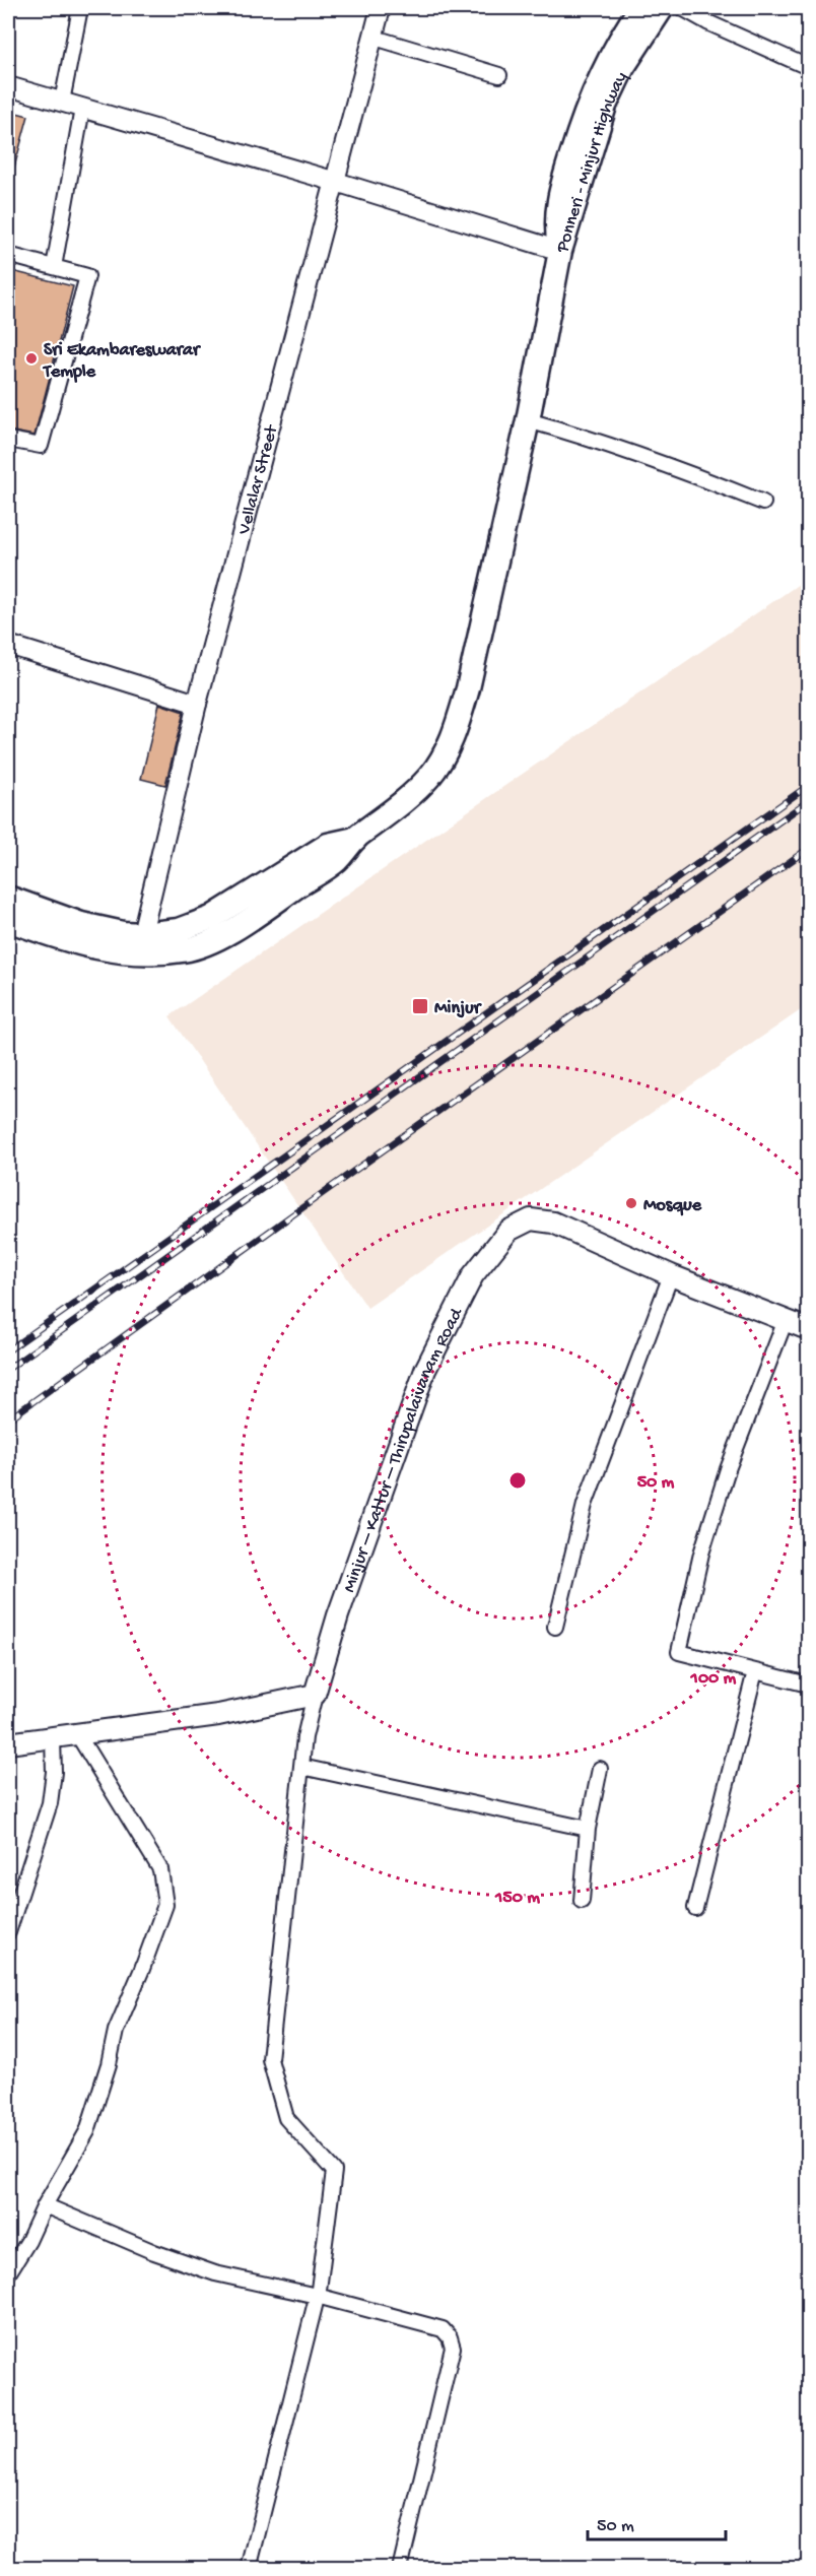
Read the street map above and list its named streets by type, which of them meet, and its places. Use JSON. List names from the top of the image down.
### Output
{
  "streets": {
    "main road": ["Ponneri - Minjur Highway", "Minjur – Kattur – Thirupalaivanam Road"],
    "street": ["Vellalar Street"]
  },
  "places": {
    "other": ["Sri Ekambareswarar Temple", "Mosque"],
    "transit": ["Minjur"]
  },
  "scale_bar": "50 m",
  "rings": ["50 m", "100 m", "150 m"]
}
